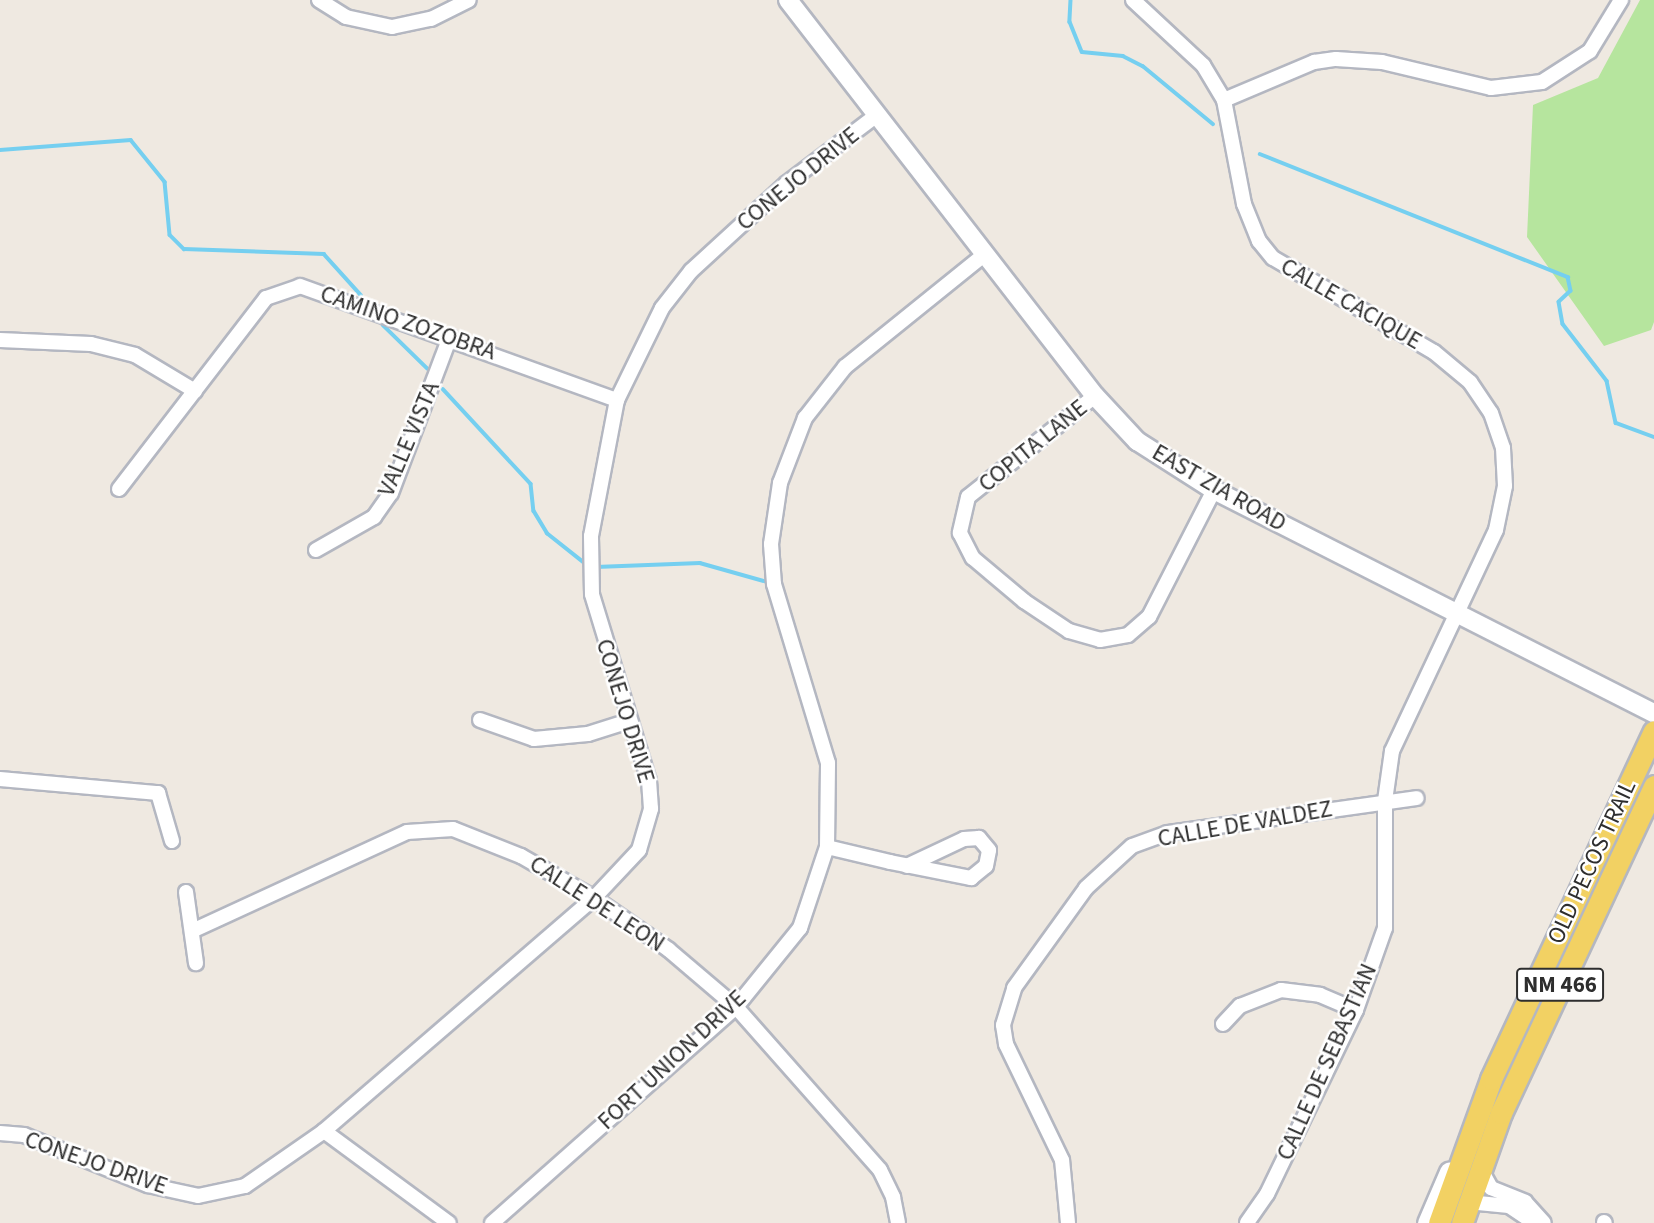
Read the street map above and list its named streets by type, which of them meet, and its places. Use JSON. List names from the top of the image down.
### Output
{
  "streets": {
    "main road": ["OLD PECOS TRAIL", "NM 466"],
    "street": [
      "CONEJO DRIVE",
      "CALLE CACIQUE",
      "CAMINO ZOZOBRA",
      "VALLE VISTA",
      "COPITA LANE",
      "EAST ZIA ROAD",
      "CALLE DE VALDEZ",
      "CALLE DE LEON",
      "FORT UNION DRIVE",
      "CALLE DE SEBASTIAN"
    ]
  },
  "crossings": [
    ["CONEJO DRIVE", "CAMINO ZOZOBRA"],
    ["CONEJO DRIVE", "EAST ZIA ROAD"],
    ["CONEJO DRIVE", "CALLE DE LEON"],
    ["CALLE CACIQUE", "EAST ZIA ROAD"],
    ["CALLE CACIQUE", "CALLE DE SEBASTIAN"],
    ["CAMINO ZOZOBRA", "VALLE VISTA"],
    ["COPITA LANE", "EAST ZIA ROAD"],
    ["EAST ZIA ROAD", "FORT UNION DRIVE"],
    ["EAST ZIA ROAD", "CALLE DE SEBASTIAN"],
    ["CALLE DE VALDEZ", "CALLE DE SEBASTIAN"],
    ["OLD PECOS TRAIL", "NM 466"],
    ["CALLE DE LEON", "FORT UNION DRIVE"]
  ]
}
